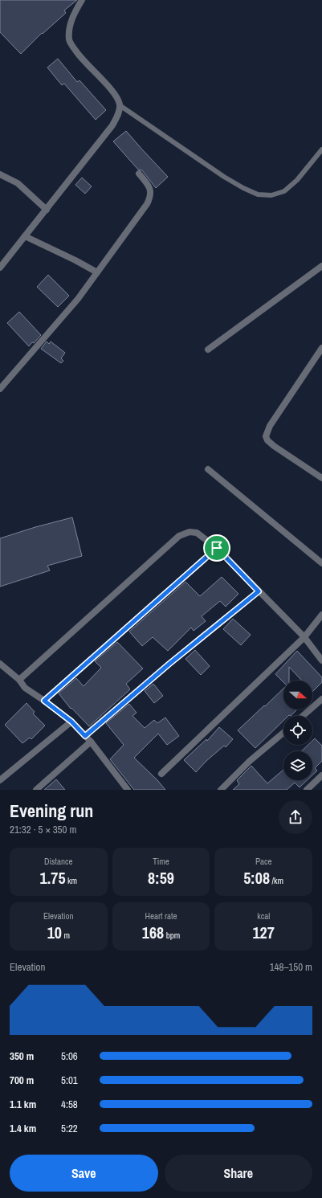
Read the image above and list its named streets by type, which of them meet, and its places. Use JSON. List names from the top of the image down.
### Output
{
  "north": "right",
  "page": {
    "heading": ["Evening run", "21:32 · 5 × 350 m"],
    "stats": [
      ["Distance", "1.75 km"],
      ["Time", "8:59"],
      ["Pace", "5:08 /km"],
      ["Elevation", "10 m"],
      ["Heart rate", "168 bpm"],
      ["kcal", "127"]
    ],
    "chart": ["Elevation", "148–150 m"],
    "list": [
      {
        "name": "350 m",
        "note": "5:06"
      },
      {
        "name": "700 m",
        "note": "5:01"
      },
      {
        "name": "1.1 km",
        "note": "4:58"
      },
      {
        "name": "1.4 km",
        "note": "5:22"
      }
    ],
    "buttons": ["Save", "Share"]
  }
}
